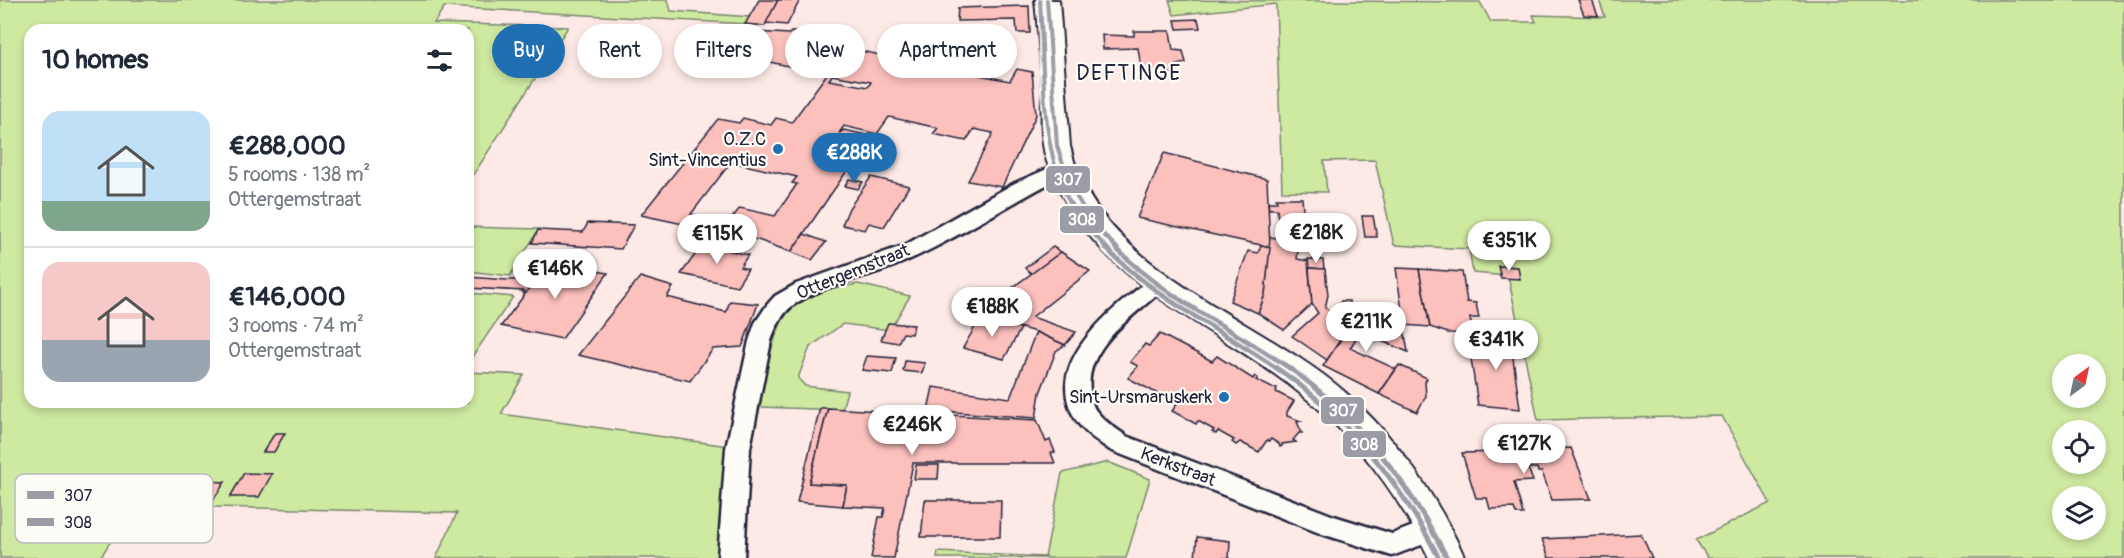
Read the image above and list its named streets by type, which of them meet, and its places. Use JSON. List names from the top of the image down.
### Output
{
  "streets": {
    "street": ["Ottergemstraat", "Kerkstraat"]
  },
  "districts": ["DEFTINGE"],
  "places": ["O.Z.C Sint-Vincentius", "Sint-Ursmaruskerk"],
  "lines": ["transit line 307", "transit line 308"],
  "legend": ["307", "308"],
  "north": "top right",
  "page": {
    "chip": [
      "Buy",
      "Rent",
      "Filters",
      "New",
      "Apartment"
    ],
    "heading": "10 homes",
    "list": [
      {
        "name": "€288,000",
        "note": "5 rooms · 138 m² · Ottergemstraat"
      },
      {
        "name": "€146,000",
        "note": "3 rooms · 74 m² · Ottergemstraat"
      }
    ],
    "price": [
      "€288K",
      "€218K",
      "€115K",
      "€351K",
      "€146K",
      "€188K",
      "€211K",
      "€341K",
      "€246K",
      "€127K"
    ]
  }
}
